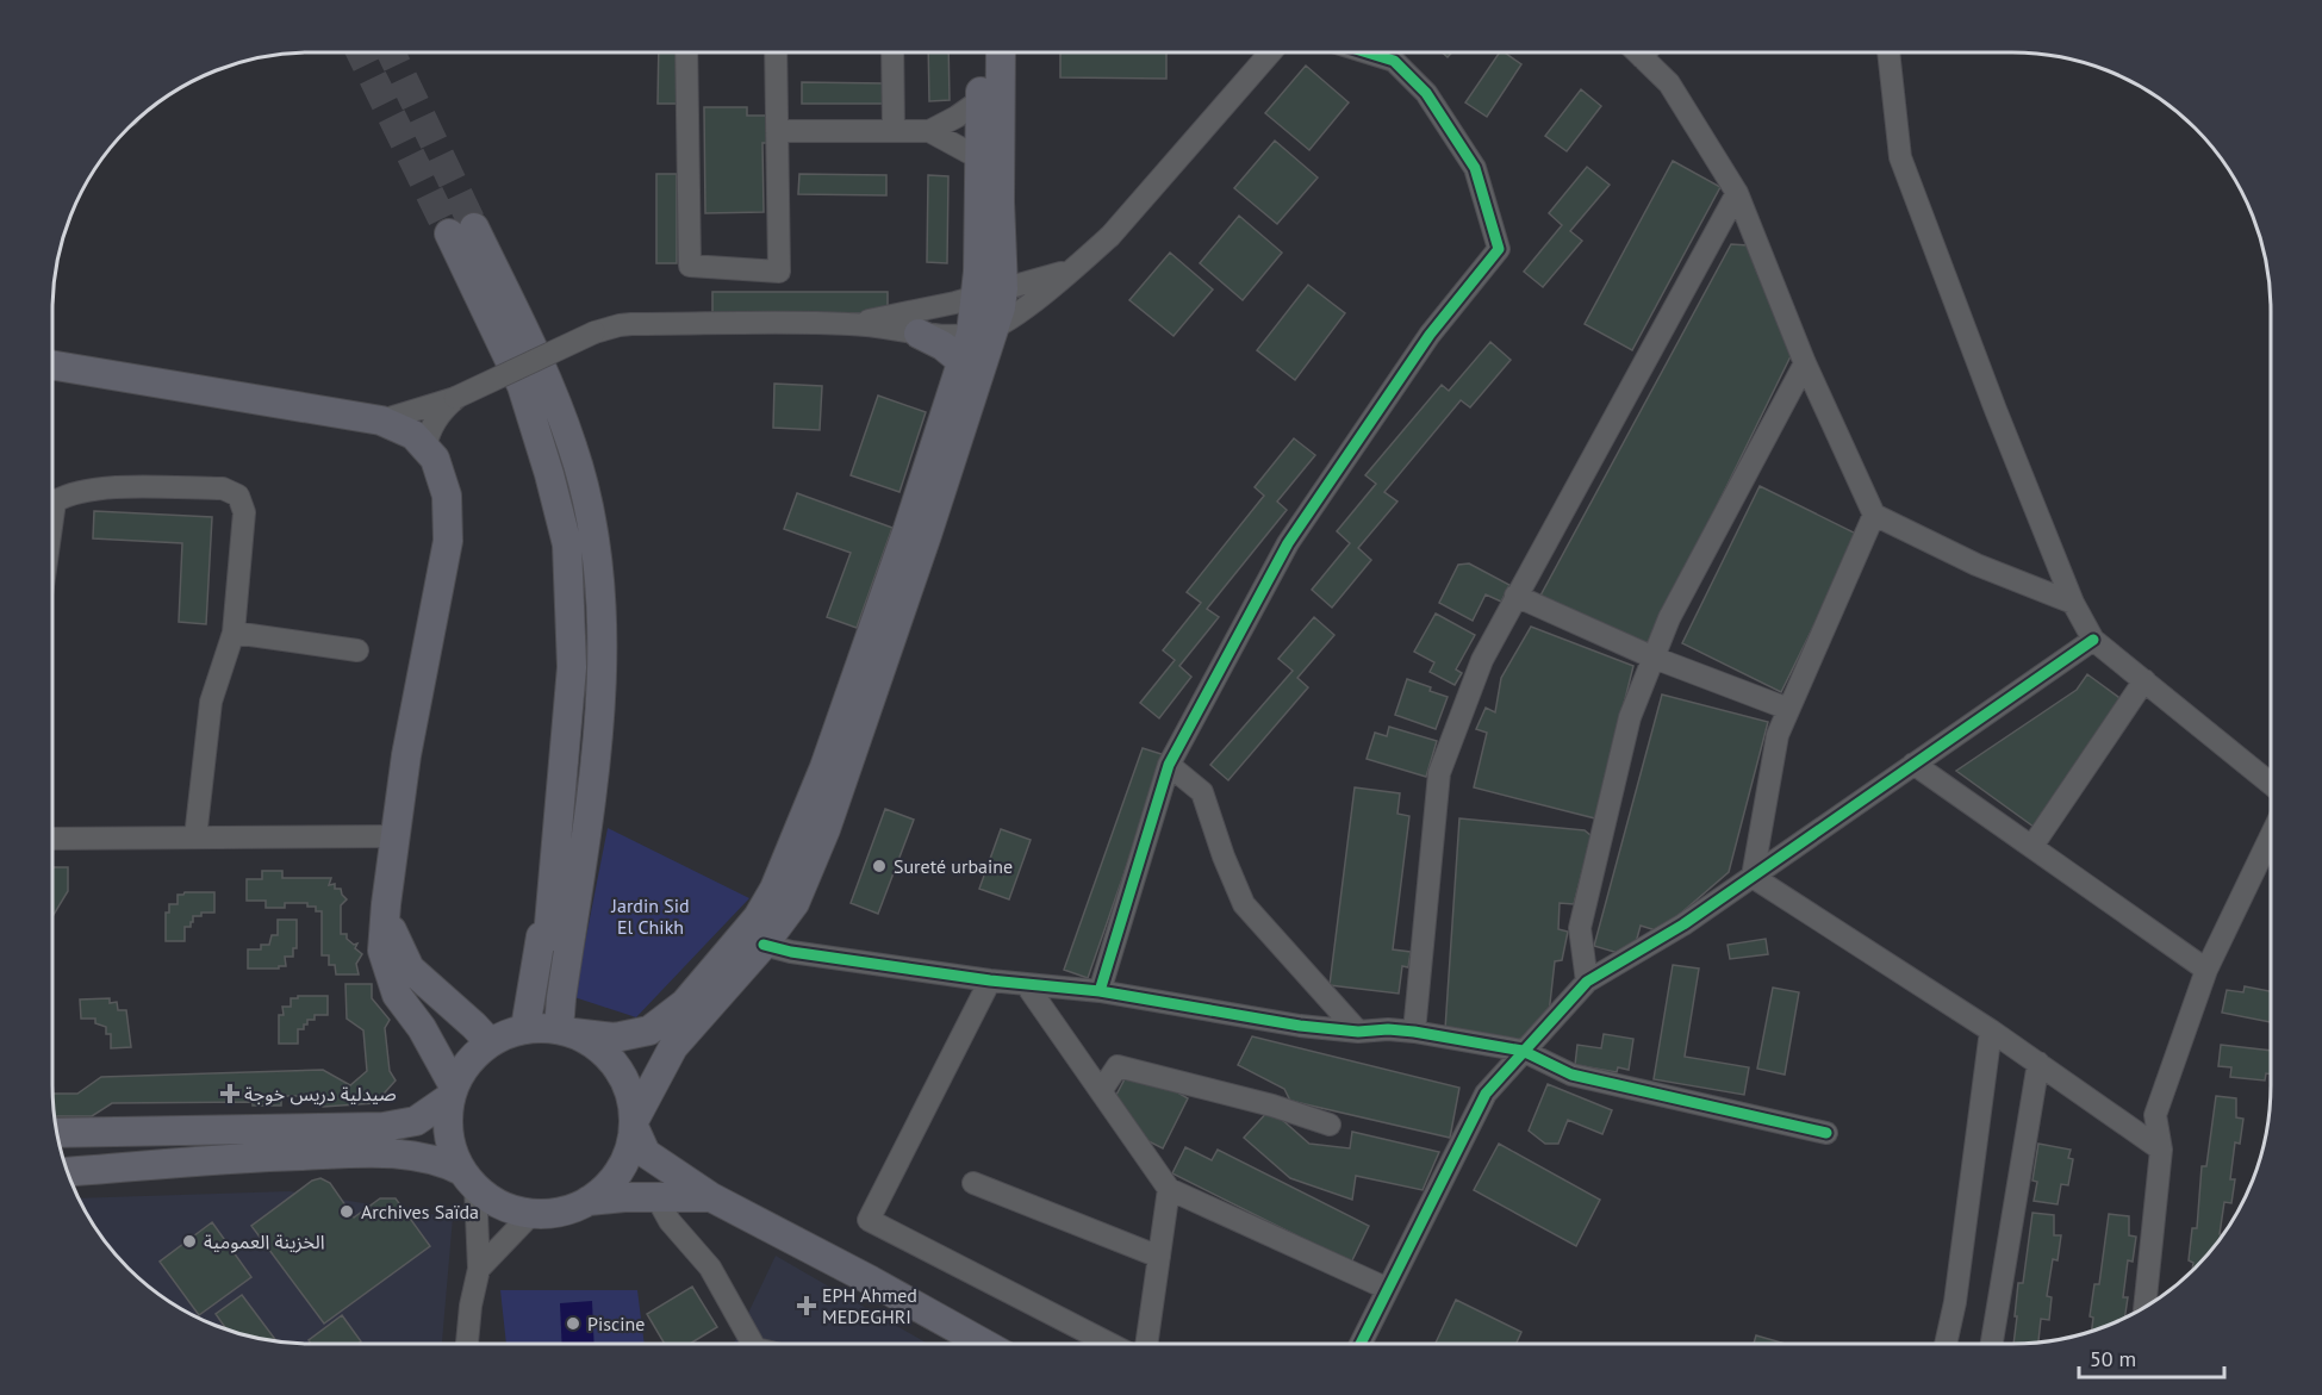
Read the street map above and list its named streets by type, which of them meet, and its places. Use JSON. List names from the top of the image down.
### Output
{
  "parks": ["Jardin Sid El Chikh"],
  "places": {
    "other": [
      "Sureté urbaine",
      "Archives Saïda",
      "الخزينة العمومية",
      "Piscine"
    ],
    "health": ["صيدلية دريس خوجة", "EPH Ahmed MEDEGHRI"]
  },
  "scale_bar": "50 m"
}
